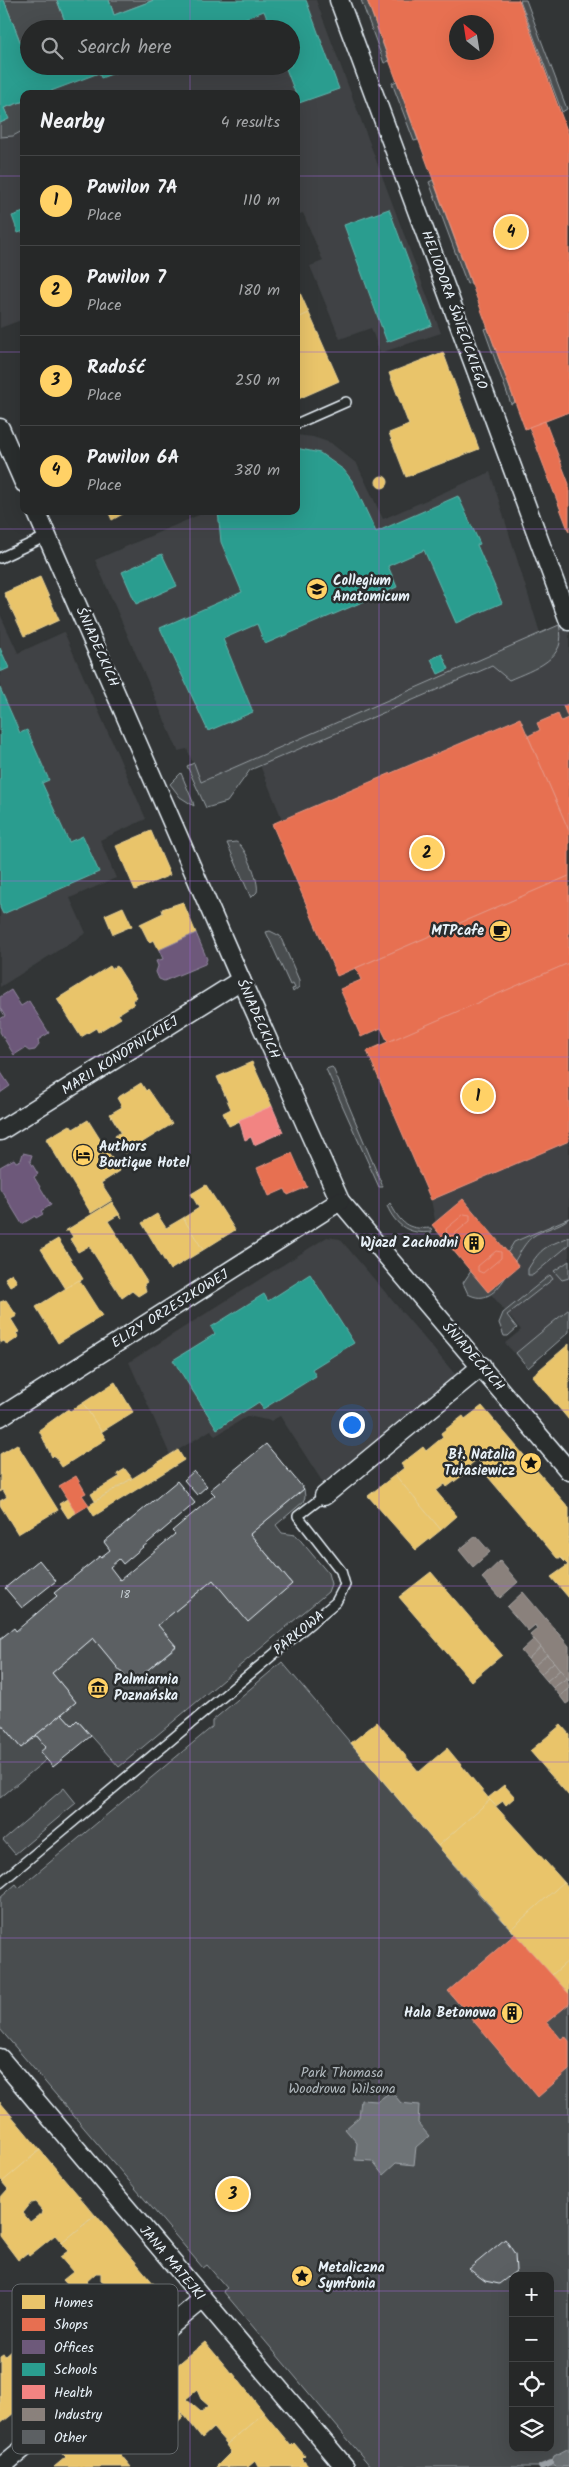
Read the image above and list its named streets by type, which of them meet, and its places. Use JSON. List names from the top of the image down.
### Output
{
  "streets": {
    "street": [
      "HELIODORA ŚWIĘCICKIEGO",
      "ŚNIADECKICH",
      "MARII KONOPNICKIEJ",
      "ELIZY ORZESZKOWEJ",
      "PARKOWA",
      "JANA MATEJKI"
    ]
  },
  "crossings": [
    ["ŚNIADECKICH", "MARII KONOPNICKIEJ"],
    ["ŚNIADECKICH", "ELIZY ORZESZKOWEJ"],
    ["ŚNIADECKICH", "PARKOWA"]
  ],
  "parks": ["Park Thomasa Woodrowa Wilsona"],
  "places": {
    "school or university": ["Collegium Anatomicum"],
    "cafe": ["MTPcafe"],
    "hotel": ["Authors Boutique Hotel"],
    "building": ["Wjazd Zachodni", "Hala Betonowa"],
    "place": ["Bł. Natalia Tułasiewicz", "Metaliczna Symfonia"],
    "museum": ["Palmiarnia Poznańska"]
  },
  "house_numbers": ["18"],
  "legend": [
    "Homes",
    "Shops",
    "Offices",
    "Schools",
    "Health",
    "Industry",
    "Other"
  ],
  "north": "top left",
  "page": {
    "search": "Search here",
    "heading": ["Nearby", "4 results"],
    "list": [
      {
        "mark": "1",
        "name": "Pawilon 7A",
        "note": "Place",
        "value": "110 m"
      },
      {
        "mark": "2",
        "name": "Pawilon 7",
        "note": "Place",
        "value": "180 m"
      },
      {
        "mark": "3",
        "name": "Radość",
        "note": "Place",
        "value": "250 m"
      },
      {
        "mark": "4",
        "name": "Pawilon 6A",
        "note": "Place",
        "value": "380 m"
      }
    ],
    "pins": [
      "4",
      "2",
      "1",
      "3"
    ],
    "map_buttons": ["+", "−"]
  }
}
